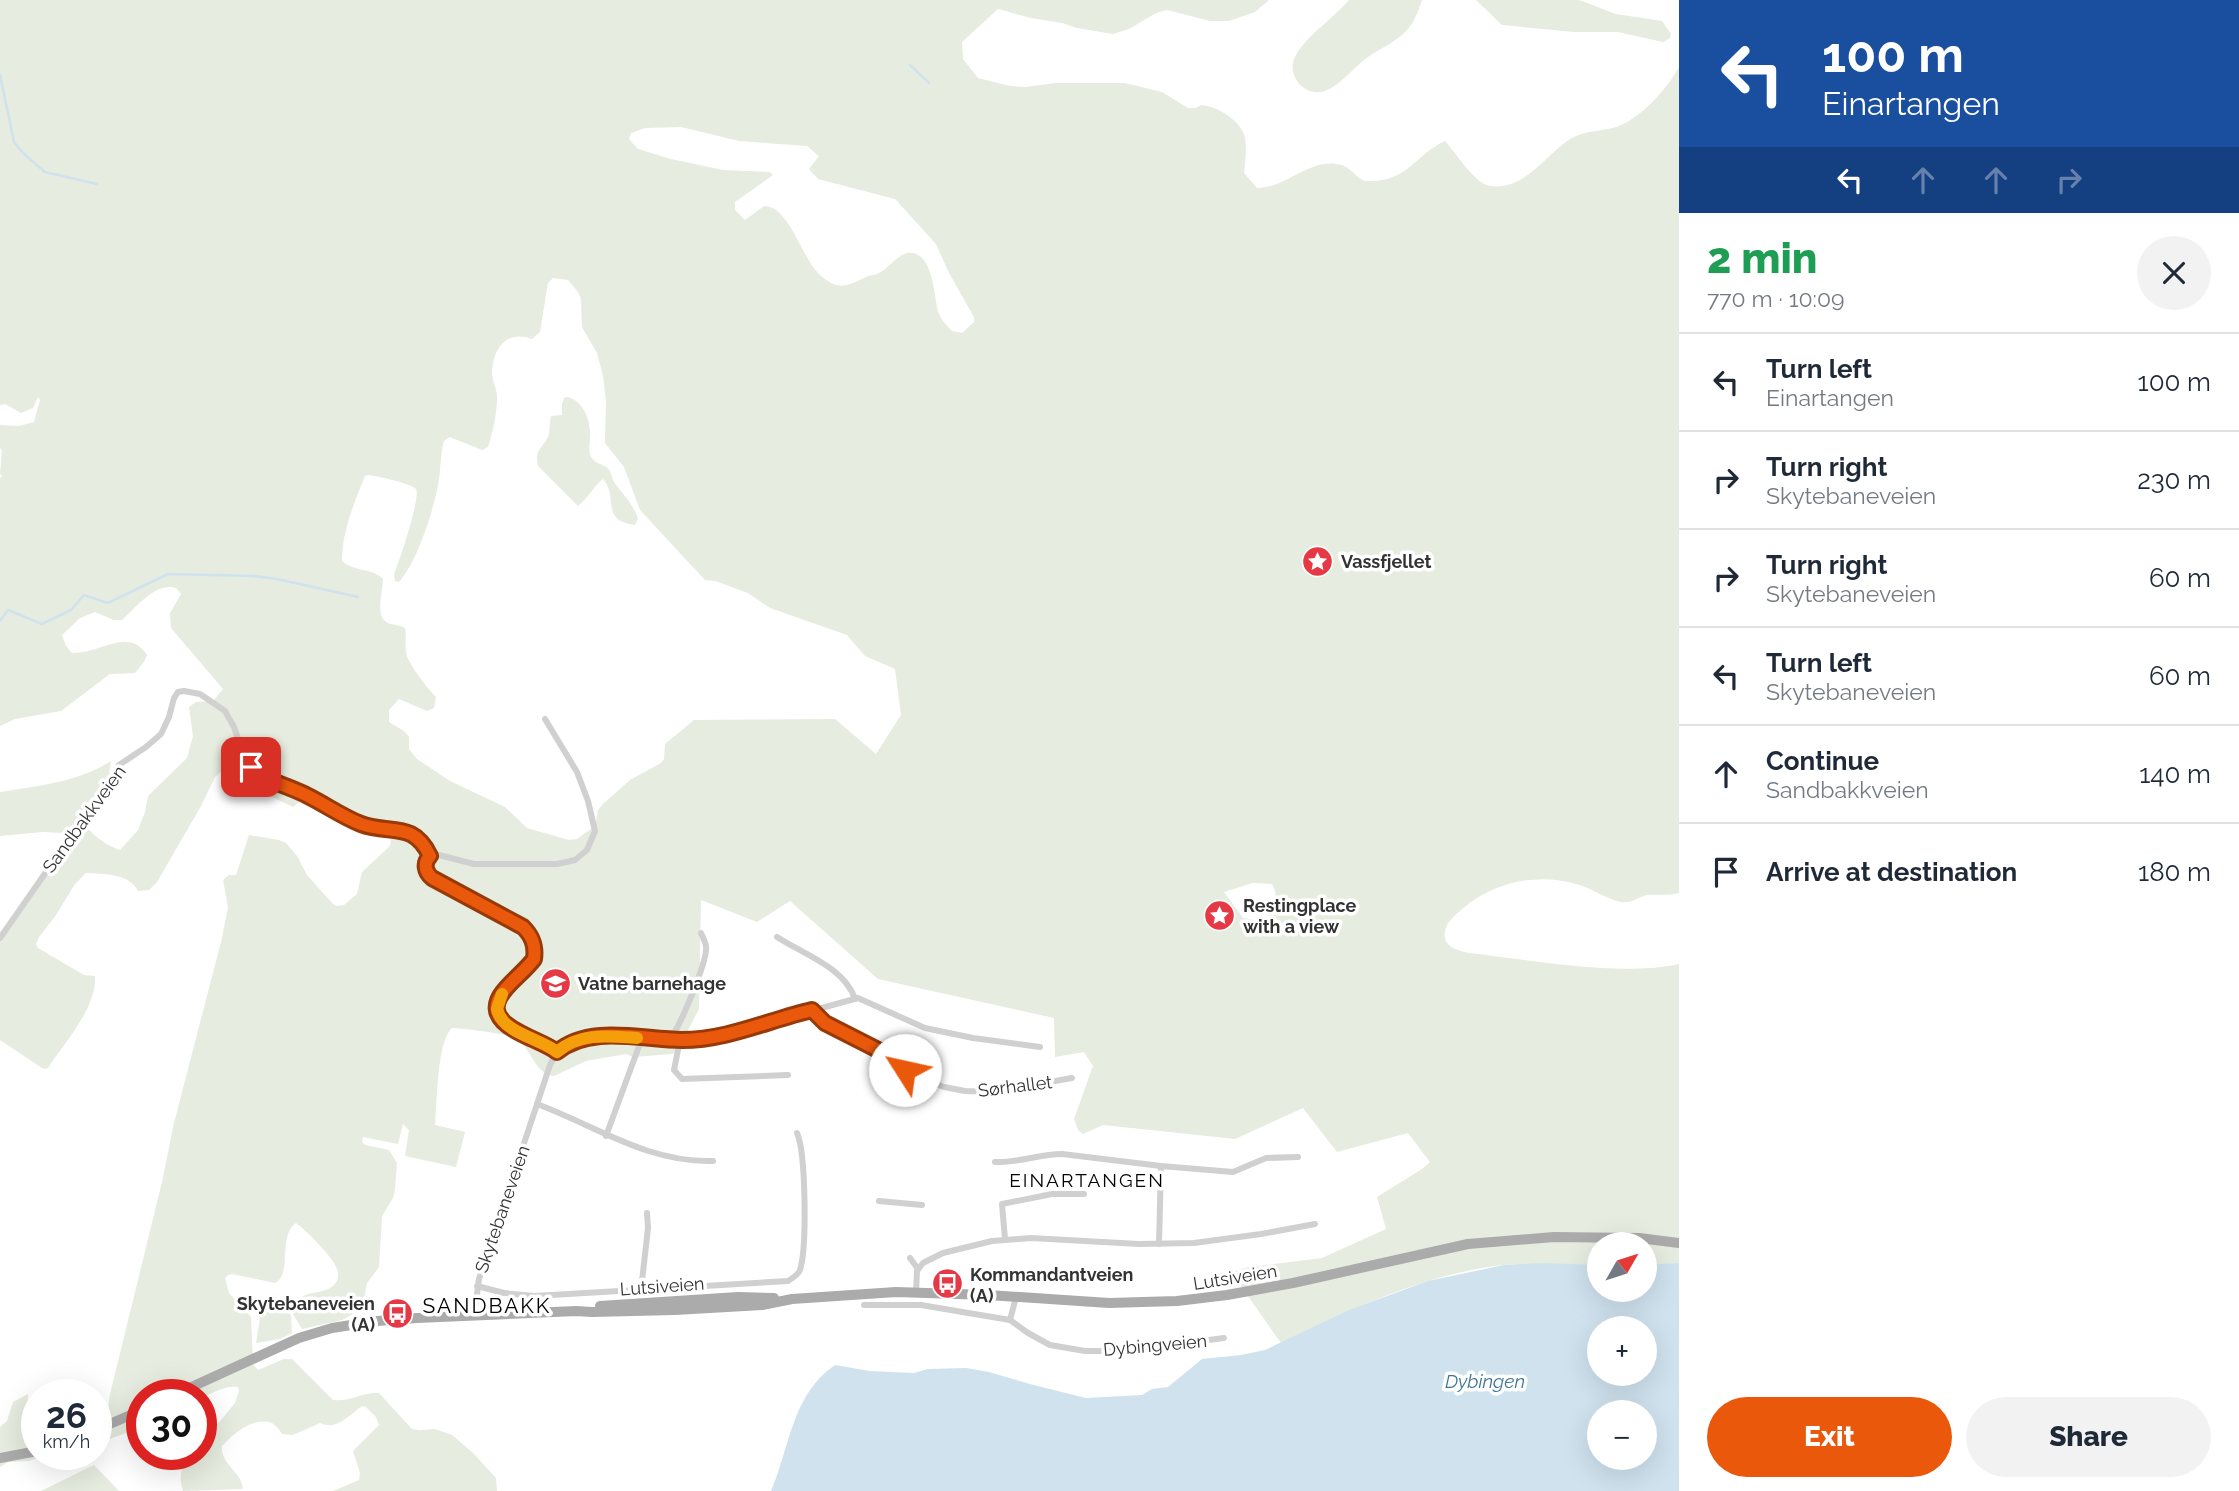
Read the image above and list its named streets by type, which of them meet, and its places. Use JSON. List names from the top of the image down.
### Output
{
  "streets": {
    "main road": ["Lutsiveien"],
    "street": [
      "Sandbakkveien",
      "Sørhallet",
      "Skytebaneveien",
      "Dybingveien"
    ]
  },
  "crossings": [
    ["Skytebaneveien", "Lutsiveien"]
  ],
  "districts": ["EINARTANGEN", "SANDBAKK"],
  "water": ["Dybingen"],
  "places": {
    "place": ["Vassfjellet", "Restingplace with a view"],
    "school or university": ["Vatne barnehage"],
    "bus stop": ["Kommandantveien (A)", "Skytebaneveien (A)"]
  },
  "north": "top right",
  "page": {
    "turn": ["100 m", "Einartangen"],
    "heading": ["2 min", "770 m · 10:09"],
    "list": [
      {
        "name": "Turn left",
        "note": "Einartangen",
        "value": "100 m"
      },
      {
        "name": "Turn right",
        "note": "Skytebaneveien",
        "value": "230 m"
      },
      {
        "name": "Turn right",
        "note": "Skytebaneveien",
        "value": "60 m"
      },
      {
        "name": "Turn left",
        "note": "Skytebaneveien",
        "value": "60 m"
      },
      {
        "name": "Continue",
        "note": "Sandbakkveien",
        "value": "140 m"
      },
      {
        "name": "Arrive at destination",
        "value": "180 m"
      }
    ],
    "map_buttons": ["+", "−"],
    "speed": "26 km/h",
    "limit": "30",
    "buttons": ["Exit", "Share"]
  }
}
